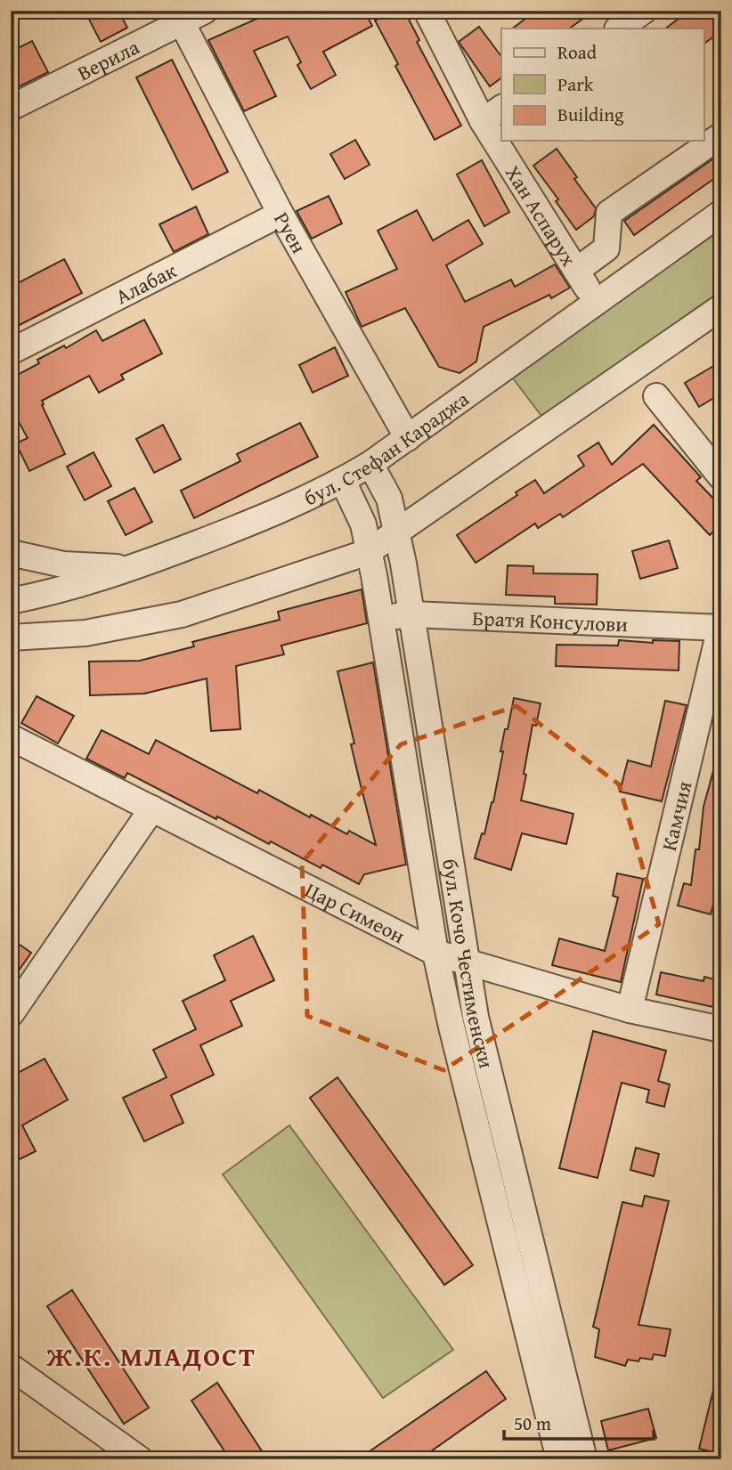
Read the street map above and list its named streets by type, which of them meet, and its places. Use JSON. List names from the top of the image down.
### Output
{
  "streets": {
    "street": [
      "Верила",
      "Хан Аспарух",
      "Руен",
      "Алабак",
      "бул. Стефан Караджа",
      "Братя Консулови",
      "Камчия",
      "Цар Симеон",
      "бул. Кочо Честименски"
    ]
  },
  "crossings": [
    ["Верила", "Руен"],
    ["Руен", "Алабак"],
    ["Руен", "бул. Стефан Караджа"],
    ["бул. Стефан Караджа", "бул. Кочо Честименски"],
    ["Братя Консулови", "Камчия"],
    ["Братя Консулови", "бул. Кочо Честименски"],
    ["Камчия", "Цар Симеон"],
    ["Цар Симеон", "бул. Кочо Честименски"]
  ],
  "districts": ["Ж.К. МЛАДОСТ"],
  "legend": ["Road", "Park", "Building"],
  "scale_bar": "50 m"
}
